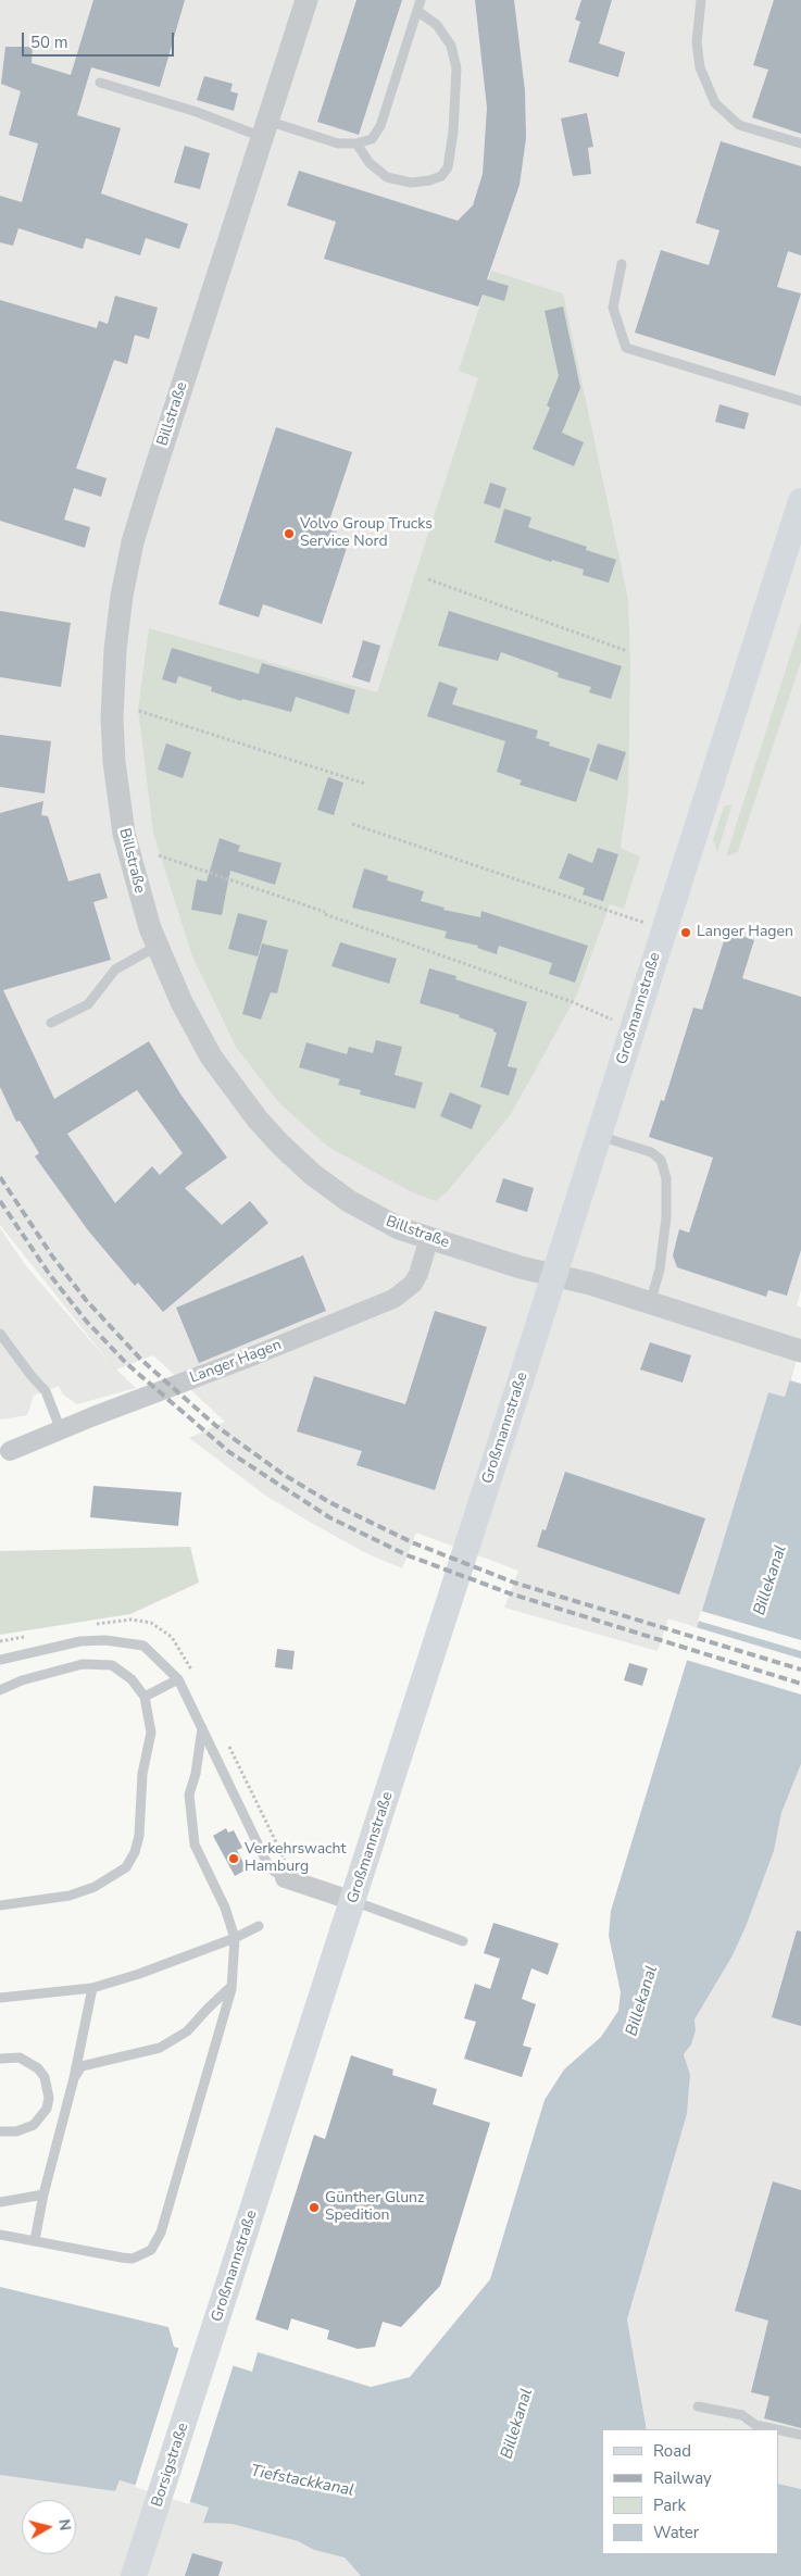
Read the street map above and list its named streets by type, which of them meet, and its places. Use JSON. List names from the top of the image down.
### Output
{
  "streets": {
    "main road": ["Großmannstraße", "Borsigstraße"],
    "street": ["Billstraße", "Langer Hagen"]
  },
  "crossings": [
    ["Billstraße", "Großmannstraße"],
    ["Billstraße", "Langer Hagen"],
    ["Großmannstraße", "Borsigstraße"]
  ],
  "water": ["Billekanal", "Tiefstackkanal"],
  "places": [
    "Volvo Group Trucks Service Nord",
    "Langer Hagen",
    "Verkehrswacht Hamburg",
    "Günther Glunz Spedition"
  ],
  "legend": [
    "Road",
    "Railway",
    "Park",
    "Water"
  ],
  "scale_bar": "50 m",
  "north": "right"
}
